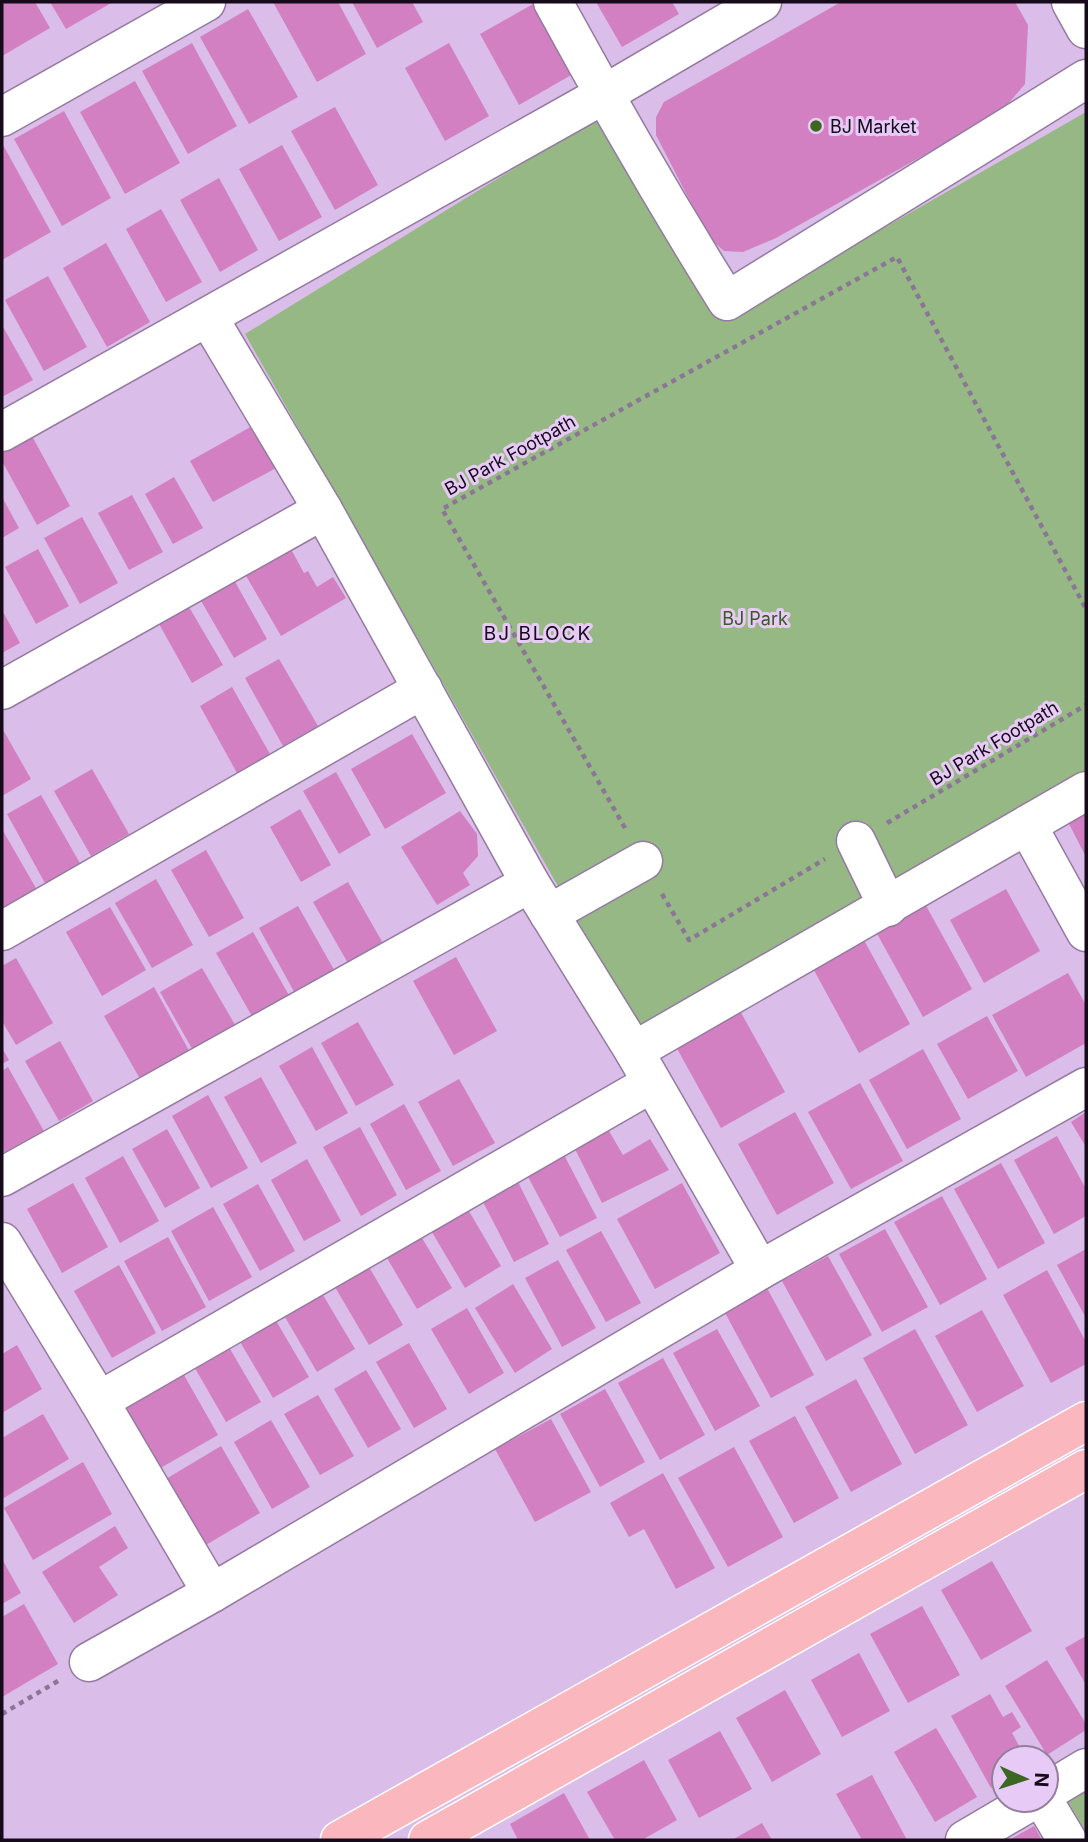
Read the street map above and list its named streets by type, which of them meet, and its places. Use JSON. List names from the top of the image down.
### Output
{
  "streets": {
    "path": ["BJ Park Footpath"]
  },
  "districts": ["BJ BLOCK"],
  "parks": ["BJ Park"],
  "places": ["BJ Market"],
  "north": "right"
}
